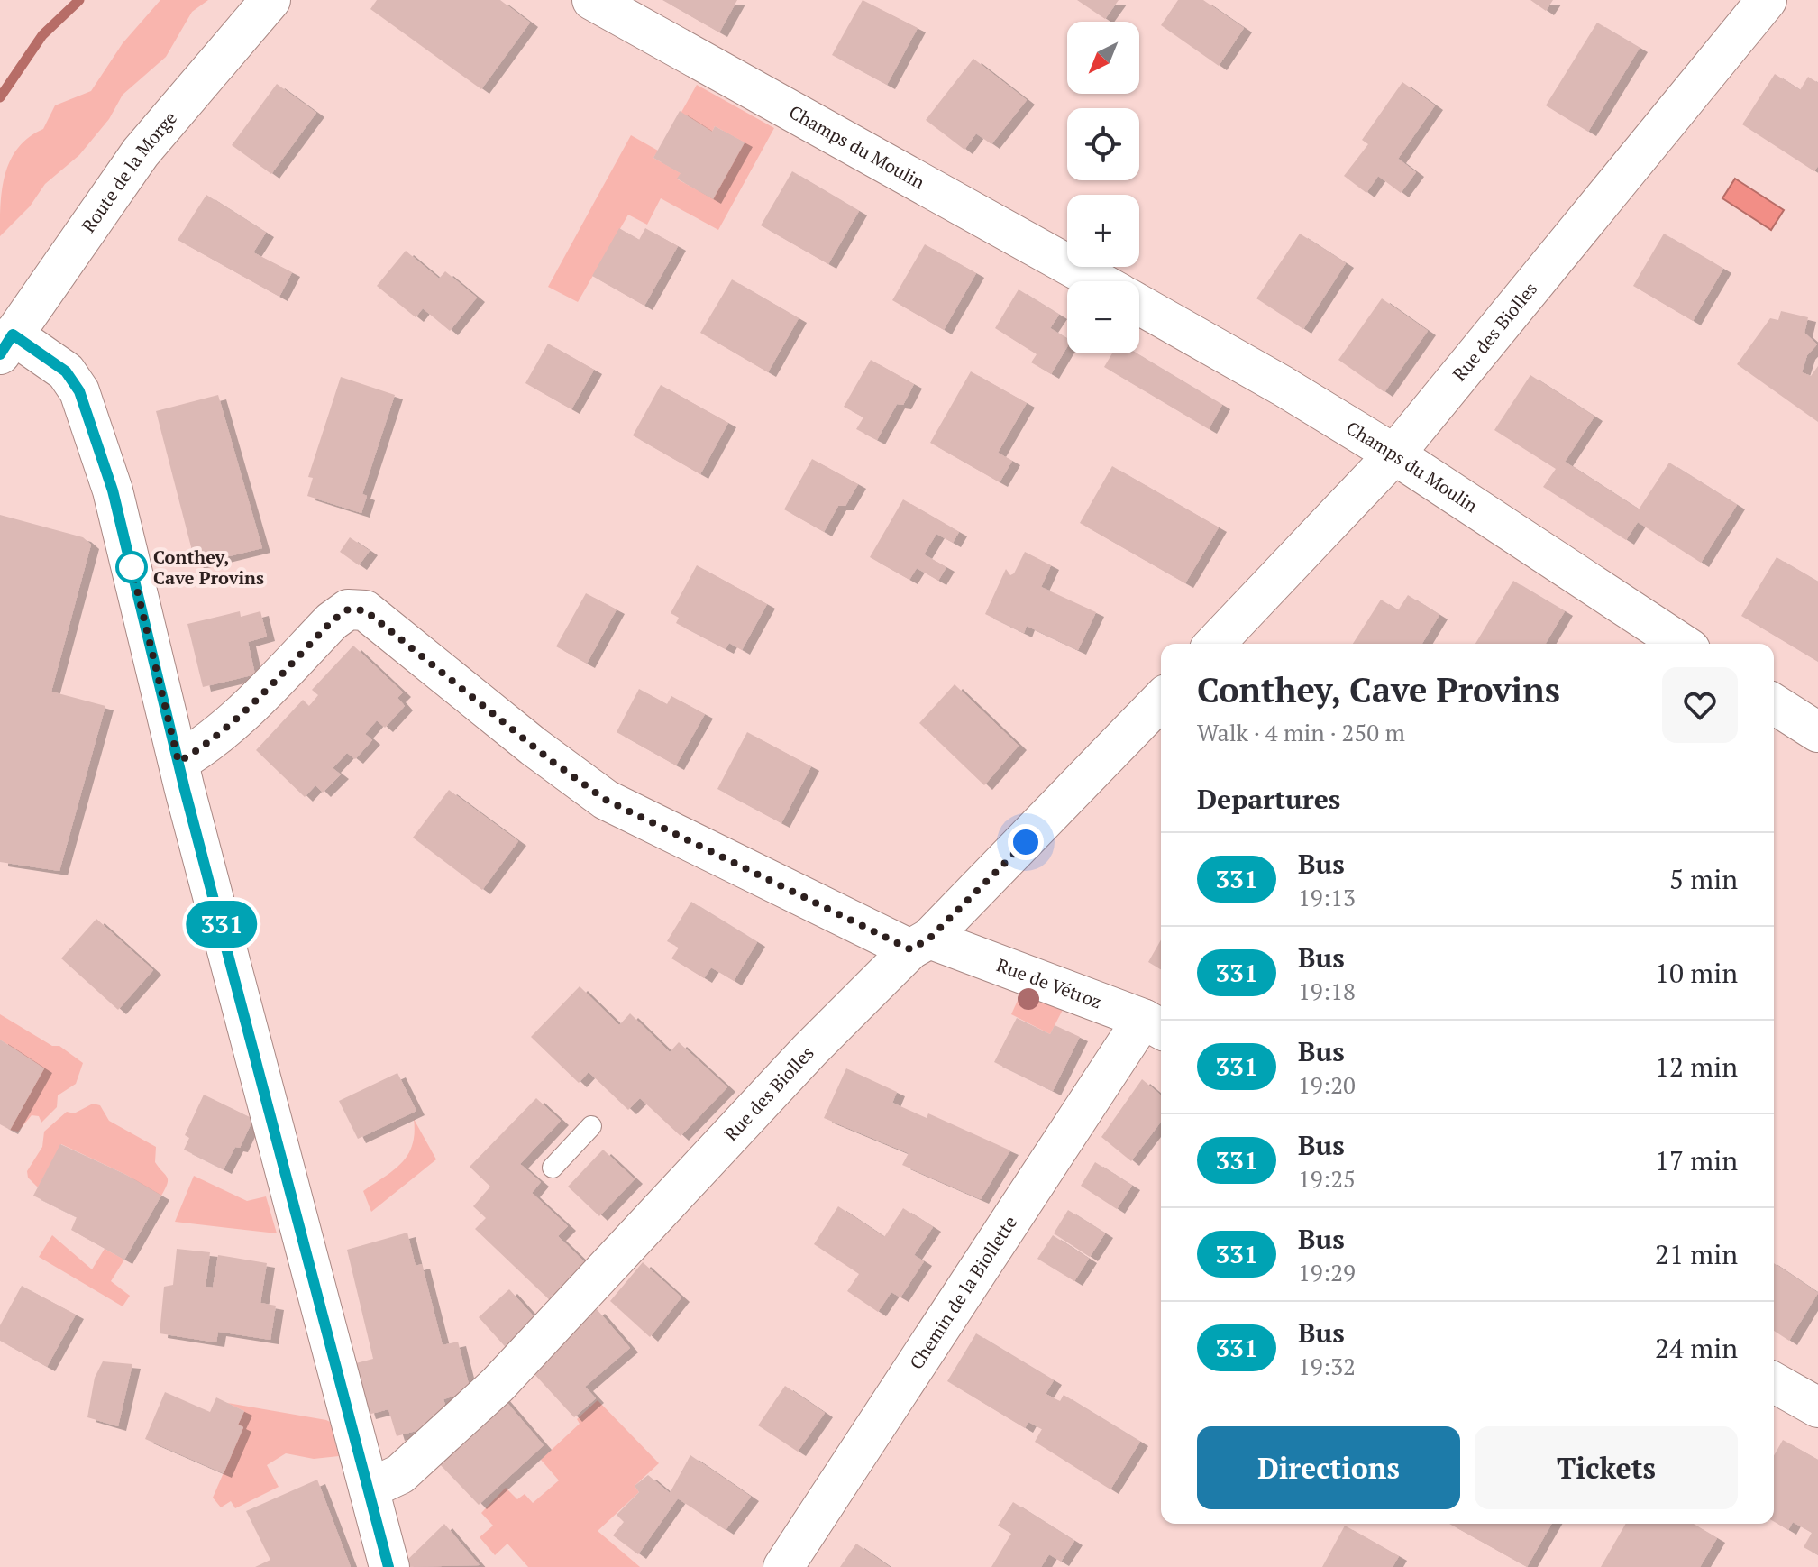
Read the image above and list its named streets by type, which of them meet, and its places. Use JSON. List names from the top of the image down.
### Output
{
  "streets": {
    "street": [
      "Champs du Moulin",
      "Route de la Morge",
      "Rue des Biolles",
      "Rue de Vétroz",
      "Chemin de la Biollette"
    ]
  },
  "crossings": [
    ["Champs du Moulin", "Rue des Biolles"],
    ["Rue des Biolles", "Rue de Vétroz"],
    ["Rue de Vétroz", "Chemin de la Biollette"]
  ],
  "places": ["Conthey, Cave Provins"],
  "lines": ["bus line 331"],
  "north": "bottom left",
  "page": {
    "on_map": "331",
    "map_buttons": ["+", "−"],
    "heading": [
      ["Conthey, Cave Provins", "Walk · 4 min · 250 m"],
      "Departures"
    ],
    "list": [
      {
        "mark": "331",
        "name": "Bus",
        "note": "19:13",
        "value": "5 min"
      },
      {
        "mark": "331",
        "name": "Bus",
        "note": "19:18",
        "value": "10 min"
      },
      {
        "mark": "331",
        "name": "Bus",
        "note": "19:20",
        "value": "12 min"
      },
      {
        "mark": "331",
        "name": "Bus",
        "note": "19:25",
        "value": "17 min"
      },
      {
        "mark": "331",
        "name": "Bus",
        "note": "19:29",
        "value": "21 min"
      },
      {
        "mark": "331",
        "name": "Bus",
        "note": "19:32",
        "value": "24 min"
      }
    ],
    "buttons": ["Directions", "Tickets"]
  }
}
